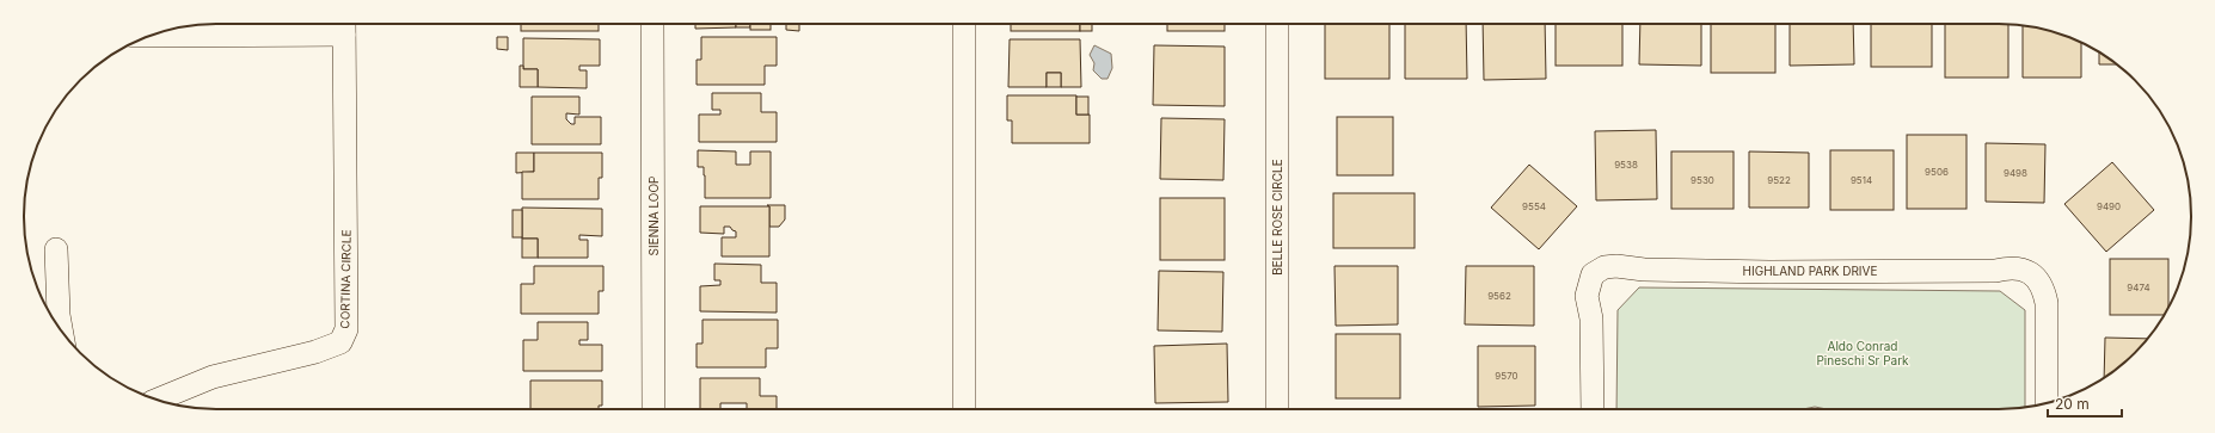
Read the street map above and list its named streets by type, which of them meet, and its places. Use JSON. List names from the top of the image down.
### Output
{
  "streets": {
    "street": [
      "SIENNA LOOP",
      "BELLE ROSE CIRCLE",
      "HIGHLAND PARK DRIVE",
      "CORTINA CIRCLE"
    ]
  },
  "parks": ["Aldo Conrad Pineschi Sr Park"],
  "house_numbers": [
    "9538",
    "9506",
    "9498",
    "9530",
    "9522",
    "9514",
    "9554",
    "9490",
    "9474",
    "9562",
    "9570"
  ],
  "scale_bar": "20 m"
}
